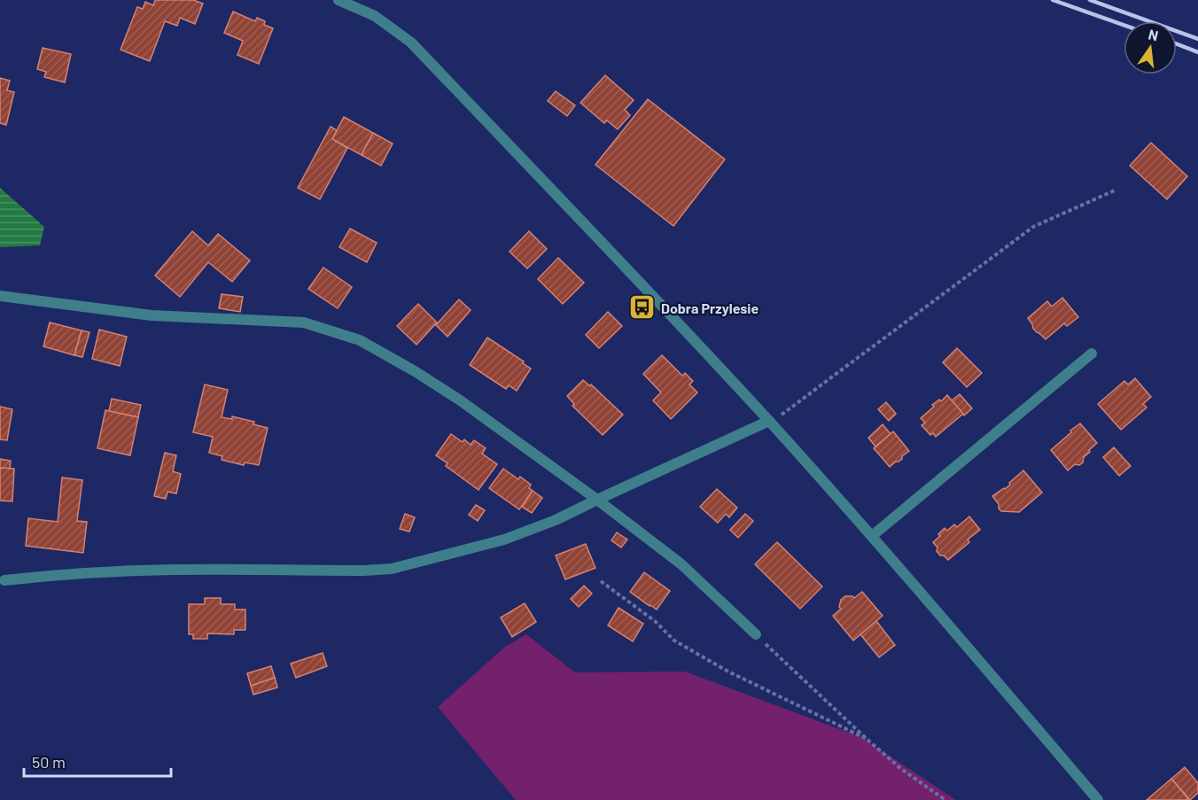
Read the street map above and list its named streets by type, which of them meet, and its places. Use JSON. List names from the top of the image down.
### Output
{
  "places": {
    "bus stop": ["Dobra Przylesie"]
  },
  "scale_bar": "50 m",
  "north": "top"
}
